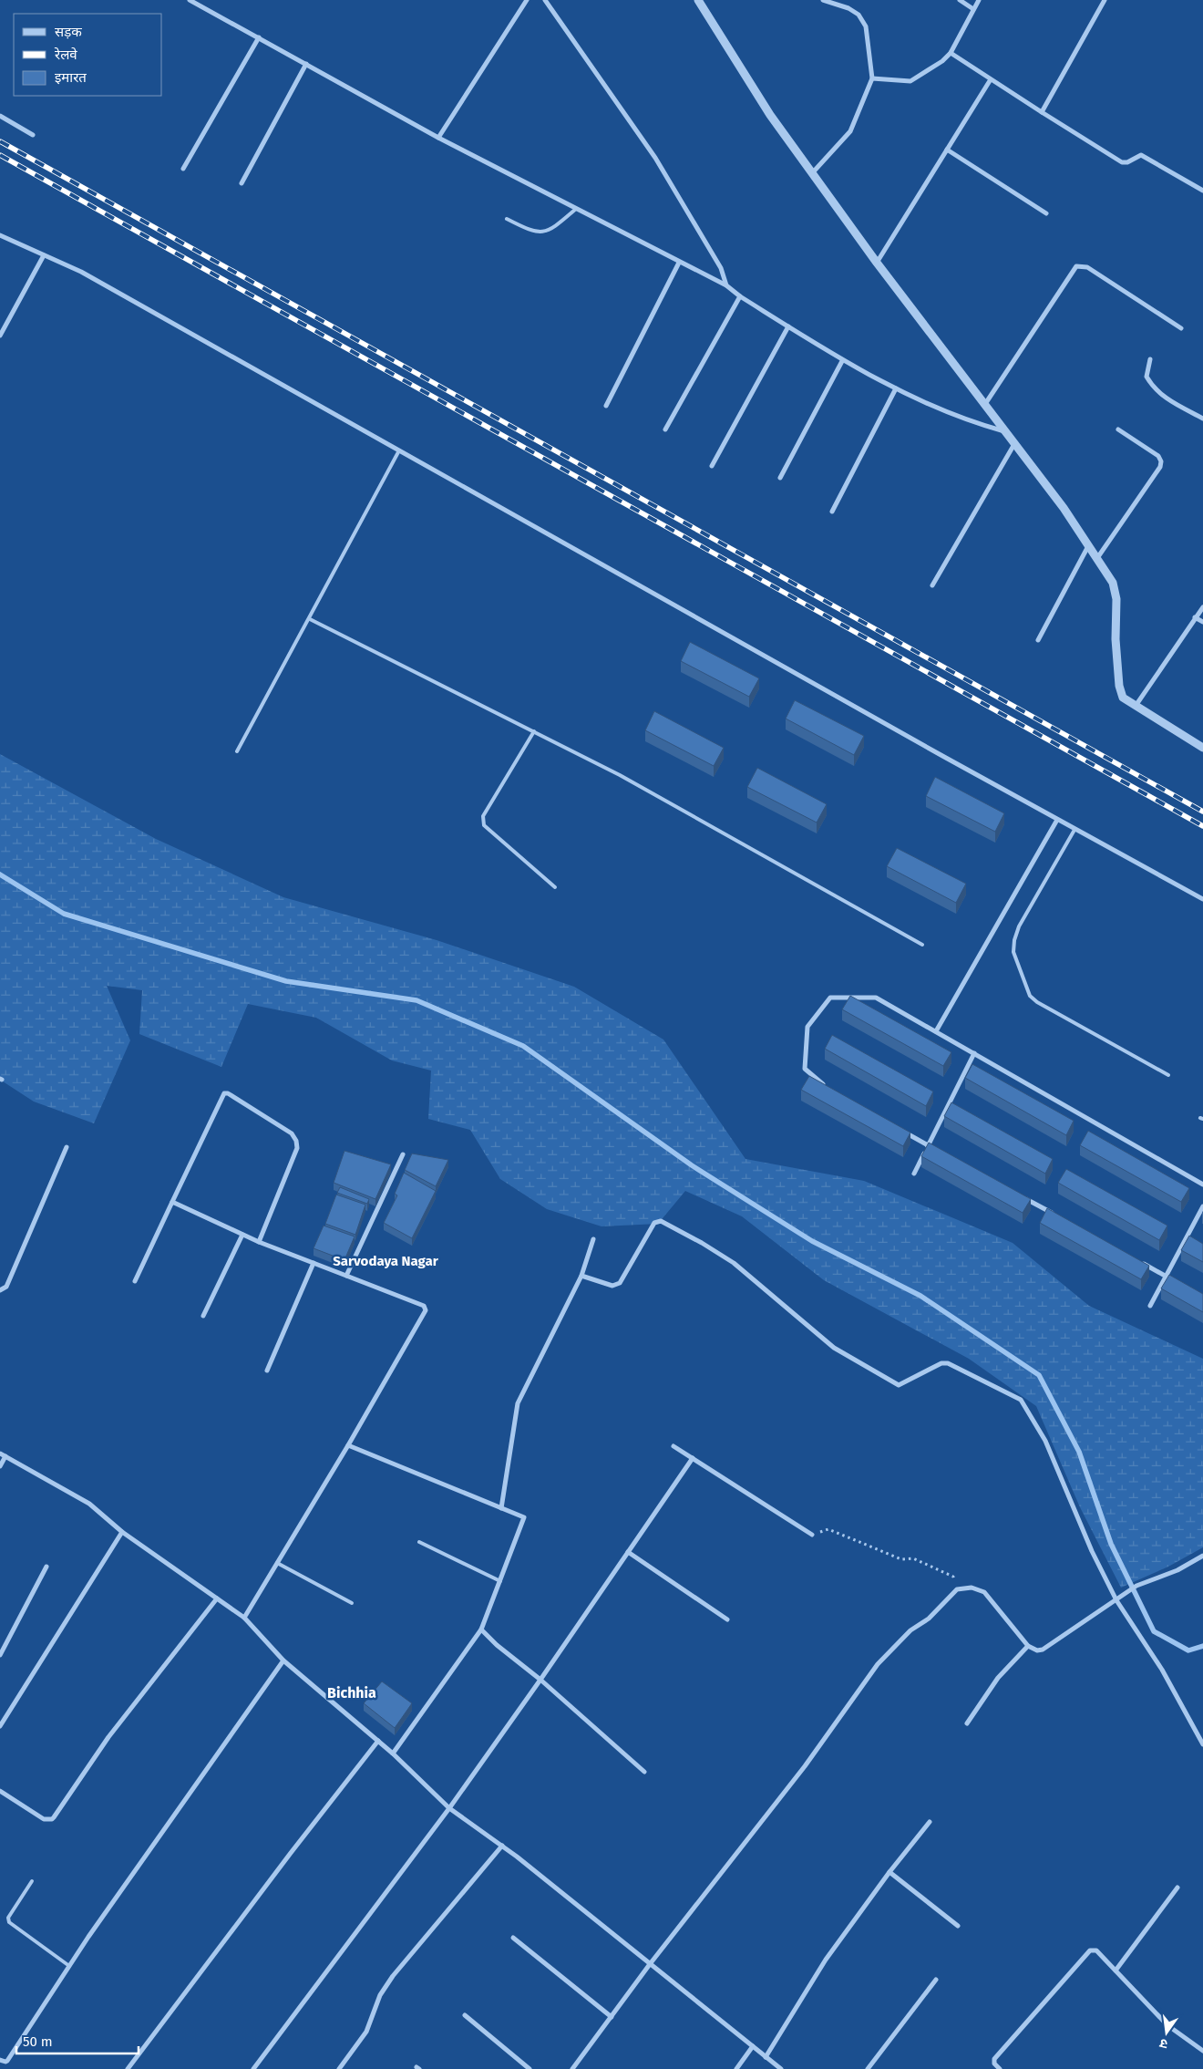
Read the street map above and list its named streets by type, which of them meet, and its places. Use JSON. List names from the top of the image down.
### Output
{
  "districts": ["Sarvodaya Nagar", "Bichhia"],
  "legend": ["सड़क", "रेलवे", "इमारत"],
  "scale_bar": "50 m",
  "north": "bottom"
}
